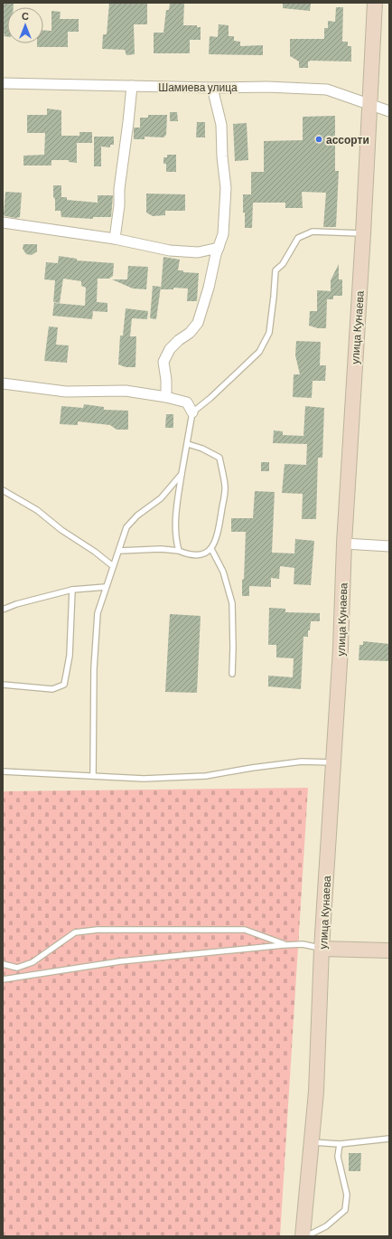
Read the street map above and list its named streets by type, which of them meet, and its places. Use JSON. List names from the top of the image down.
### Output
{
  "streets": {
    "main road": ["улица Кунаева"],
    "street": ["Шамиева улица"]
  },
  "crossings": [
    ["Шамиева улица", "улица Кунаева"]
  ],
  "places": ["ассорти"],
  "north": "top"
}
